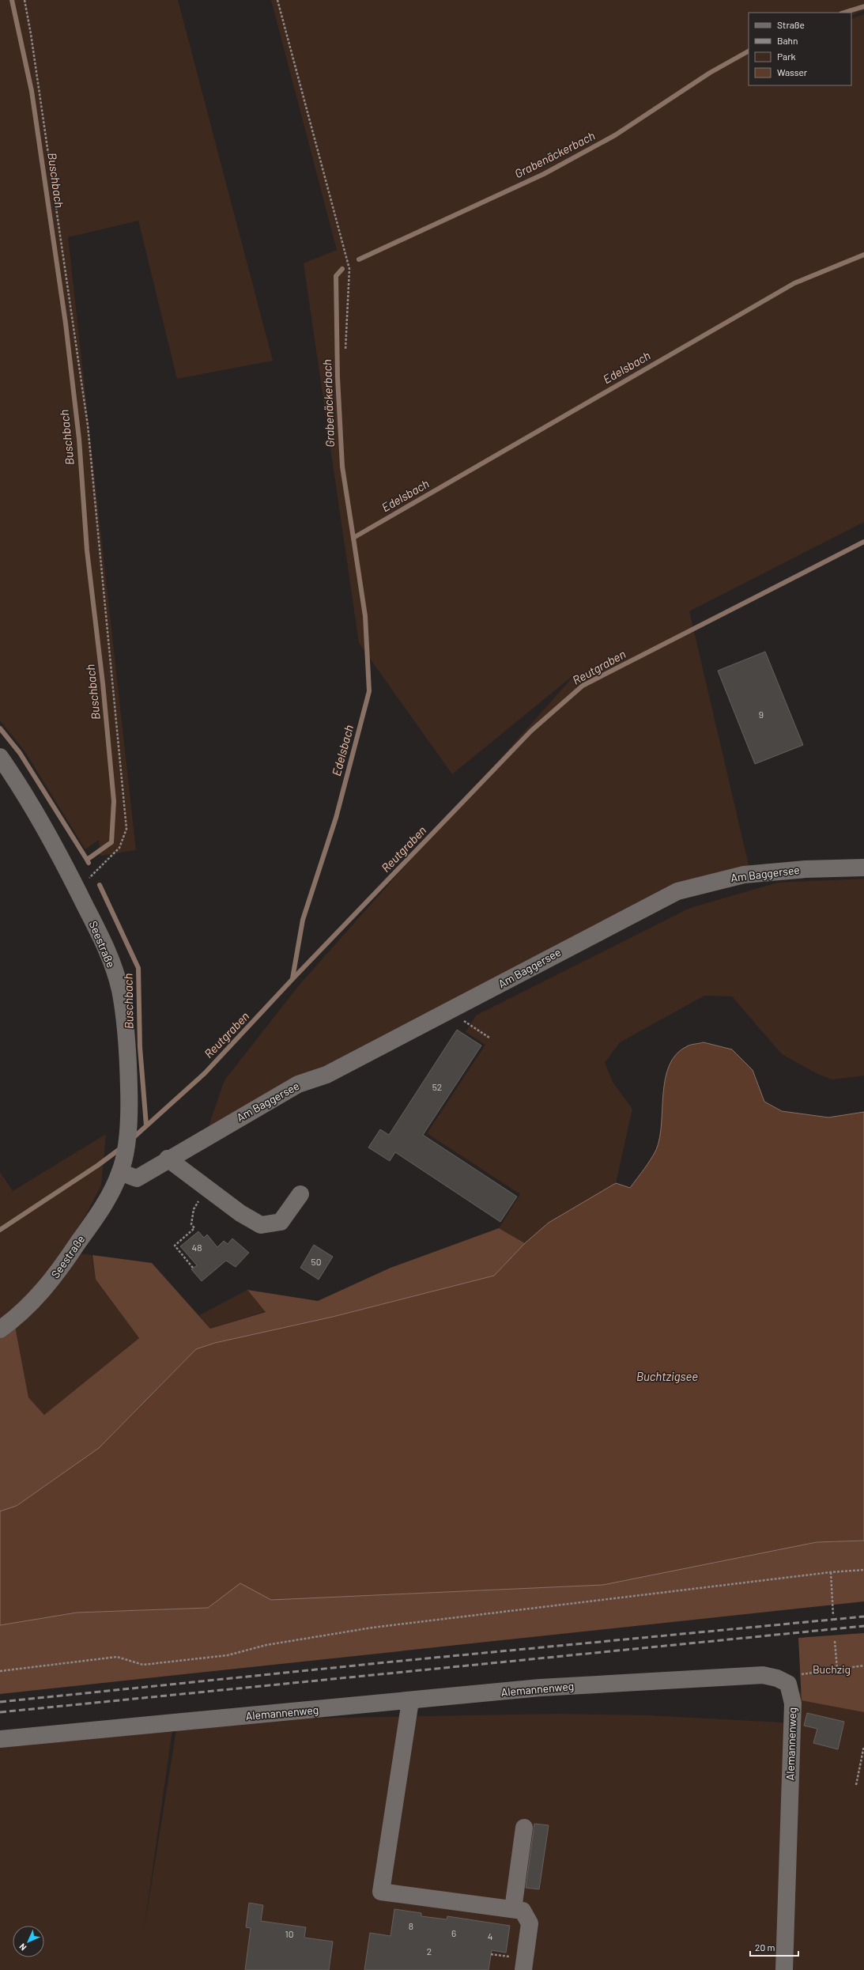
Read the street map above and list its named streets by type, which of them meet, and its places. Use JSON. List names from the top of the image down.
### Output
{
  "streets": {
    "street": ["Am Baggersee", "Seestraße", "Alemannenweg"]
  },
  "water": [
    "Grabenäckerbach",
    "Buschbach",
    "Edelsbach",
    "Reutgraben",
    "Buchtzigsee"
  ],
  "parks": ["Buchzig"],
  "house_numbers": [
    "9",
    "52",
    "48",
    "50",
    "8",
    "6",
    "10",
    "4",
    "2"
  ],
  "legend": [
    "Straße",
    "Bahn",
    "Park",
    "Wasser"
  ],
  "scale_bar": "20 m",
  "north": "bottom left"
}
